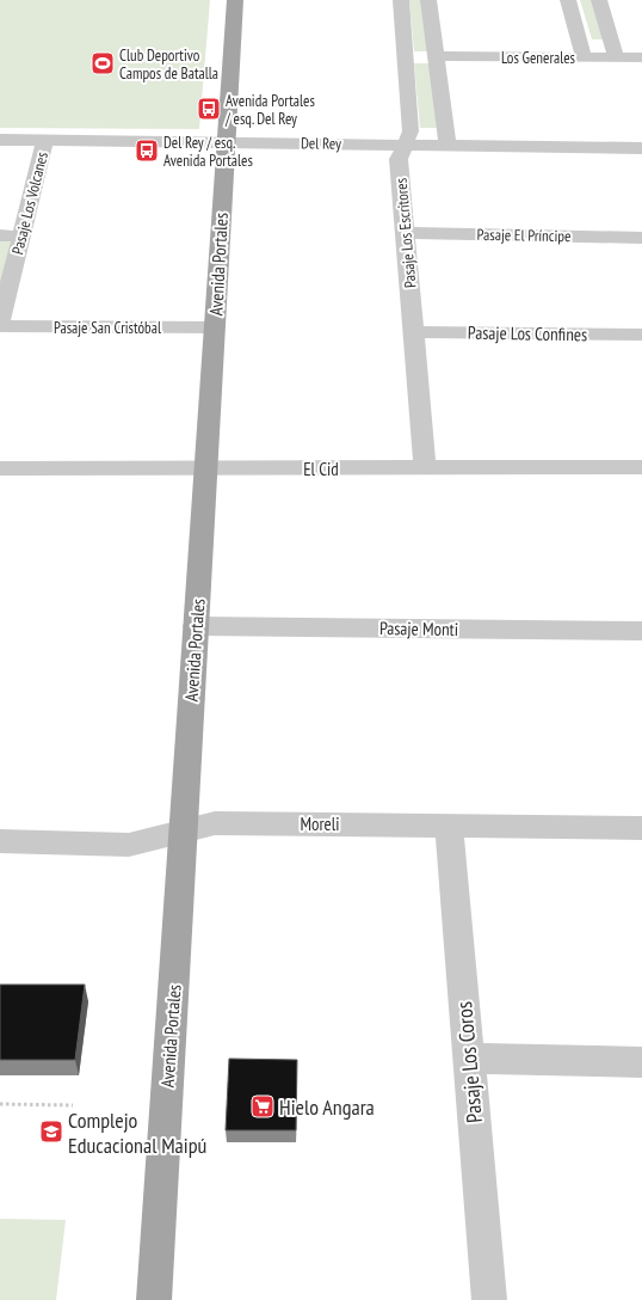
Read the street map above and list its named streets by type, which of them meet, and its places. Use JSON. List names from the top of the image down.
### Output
{
  "streets": {
    "main road": ["Avenida Portales"],
    "street": [
      "Los Generales",
      "Del Rey",
      "Pasaje Los Volcanes",
      "Pasaje Los Escritores",
      "Pasaje El Príncipe",
      "Pasaje San Cristóbal",
      "Pasaje Los Confines",
      "El Cid",
      "Pasaje Monti",
      "Moreli",
      "Pasaje Los Coros"
    ]
  },
  "crossings": [
    ["Del Rey", "Pasaje Los Volcanes"],
    ["Del Rey", "Pasaje Los Escritores"],
    ["Del Rey", "Avenida Portales"],
    ["Pasaje Los Escritores", "Pasaje El Príncipe"],
    ["Pasaje Los Escritores", "Pasaje Los Confines"],
    ["Pasaje Los Escritores", "El Cid"],
    ["Avenida Portales", "Pasaje San Cristóbal"],
    ["Avenida Portales", "El Cid"],
    ["Avenida Portales", "Pasaje Monti"],
    ["Avenida Portales", "Moreli"],
    ["Moreli", "Pasaje Los Coros"]
  ],
  "places": {
    "sports": ["Club Deportivo Campos de Batalla"],
    "bus stop": ["Avenida Portales / esq. Del Rey", "Del Rey / esq. Avenida Portales"],
    "supermarket": ["Hielo Angara"],
    "school or university": ["Complejo Educacional Maipú"]
  }
}
